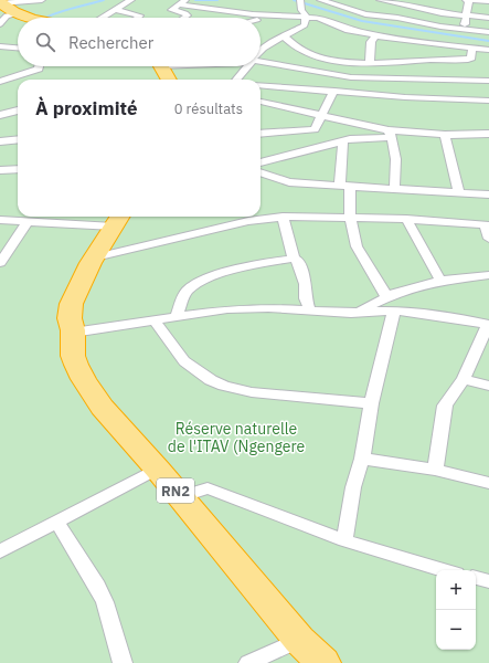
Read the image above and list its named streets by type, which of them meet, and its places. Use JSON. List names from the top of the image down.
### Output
{
  "streets": {
    "highway": ["RN2"]
  },
  "parks": ["Réserve naturelle de l'ITAV (Ngengere"],
  "page": {
    "search": "Rechercher",
    "heading": ["À proximité", "0 résultats"],
    "map_buttons": ["+", "−"]
  }
}
